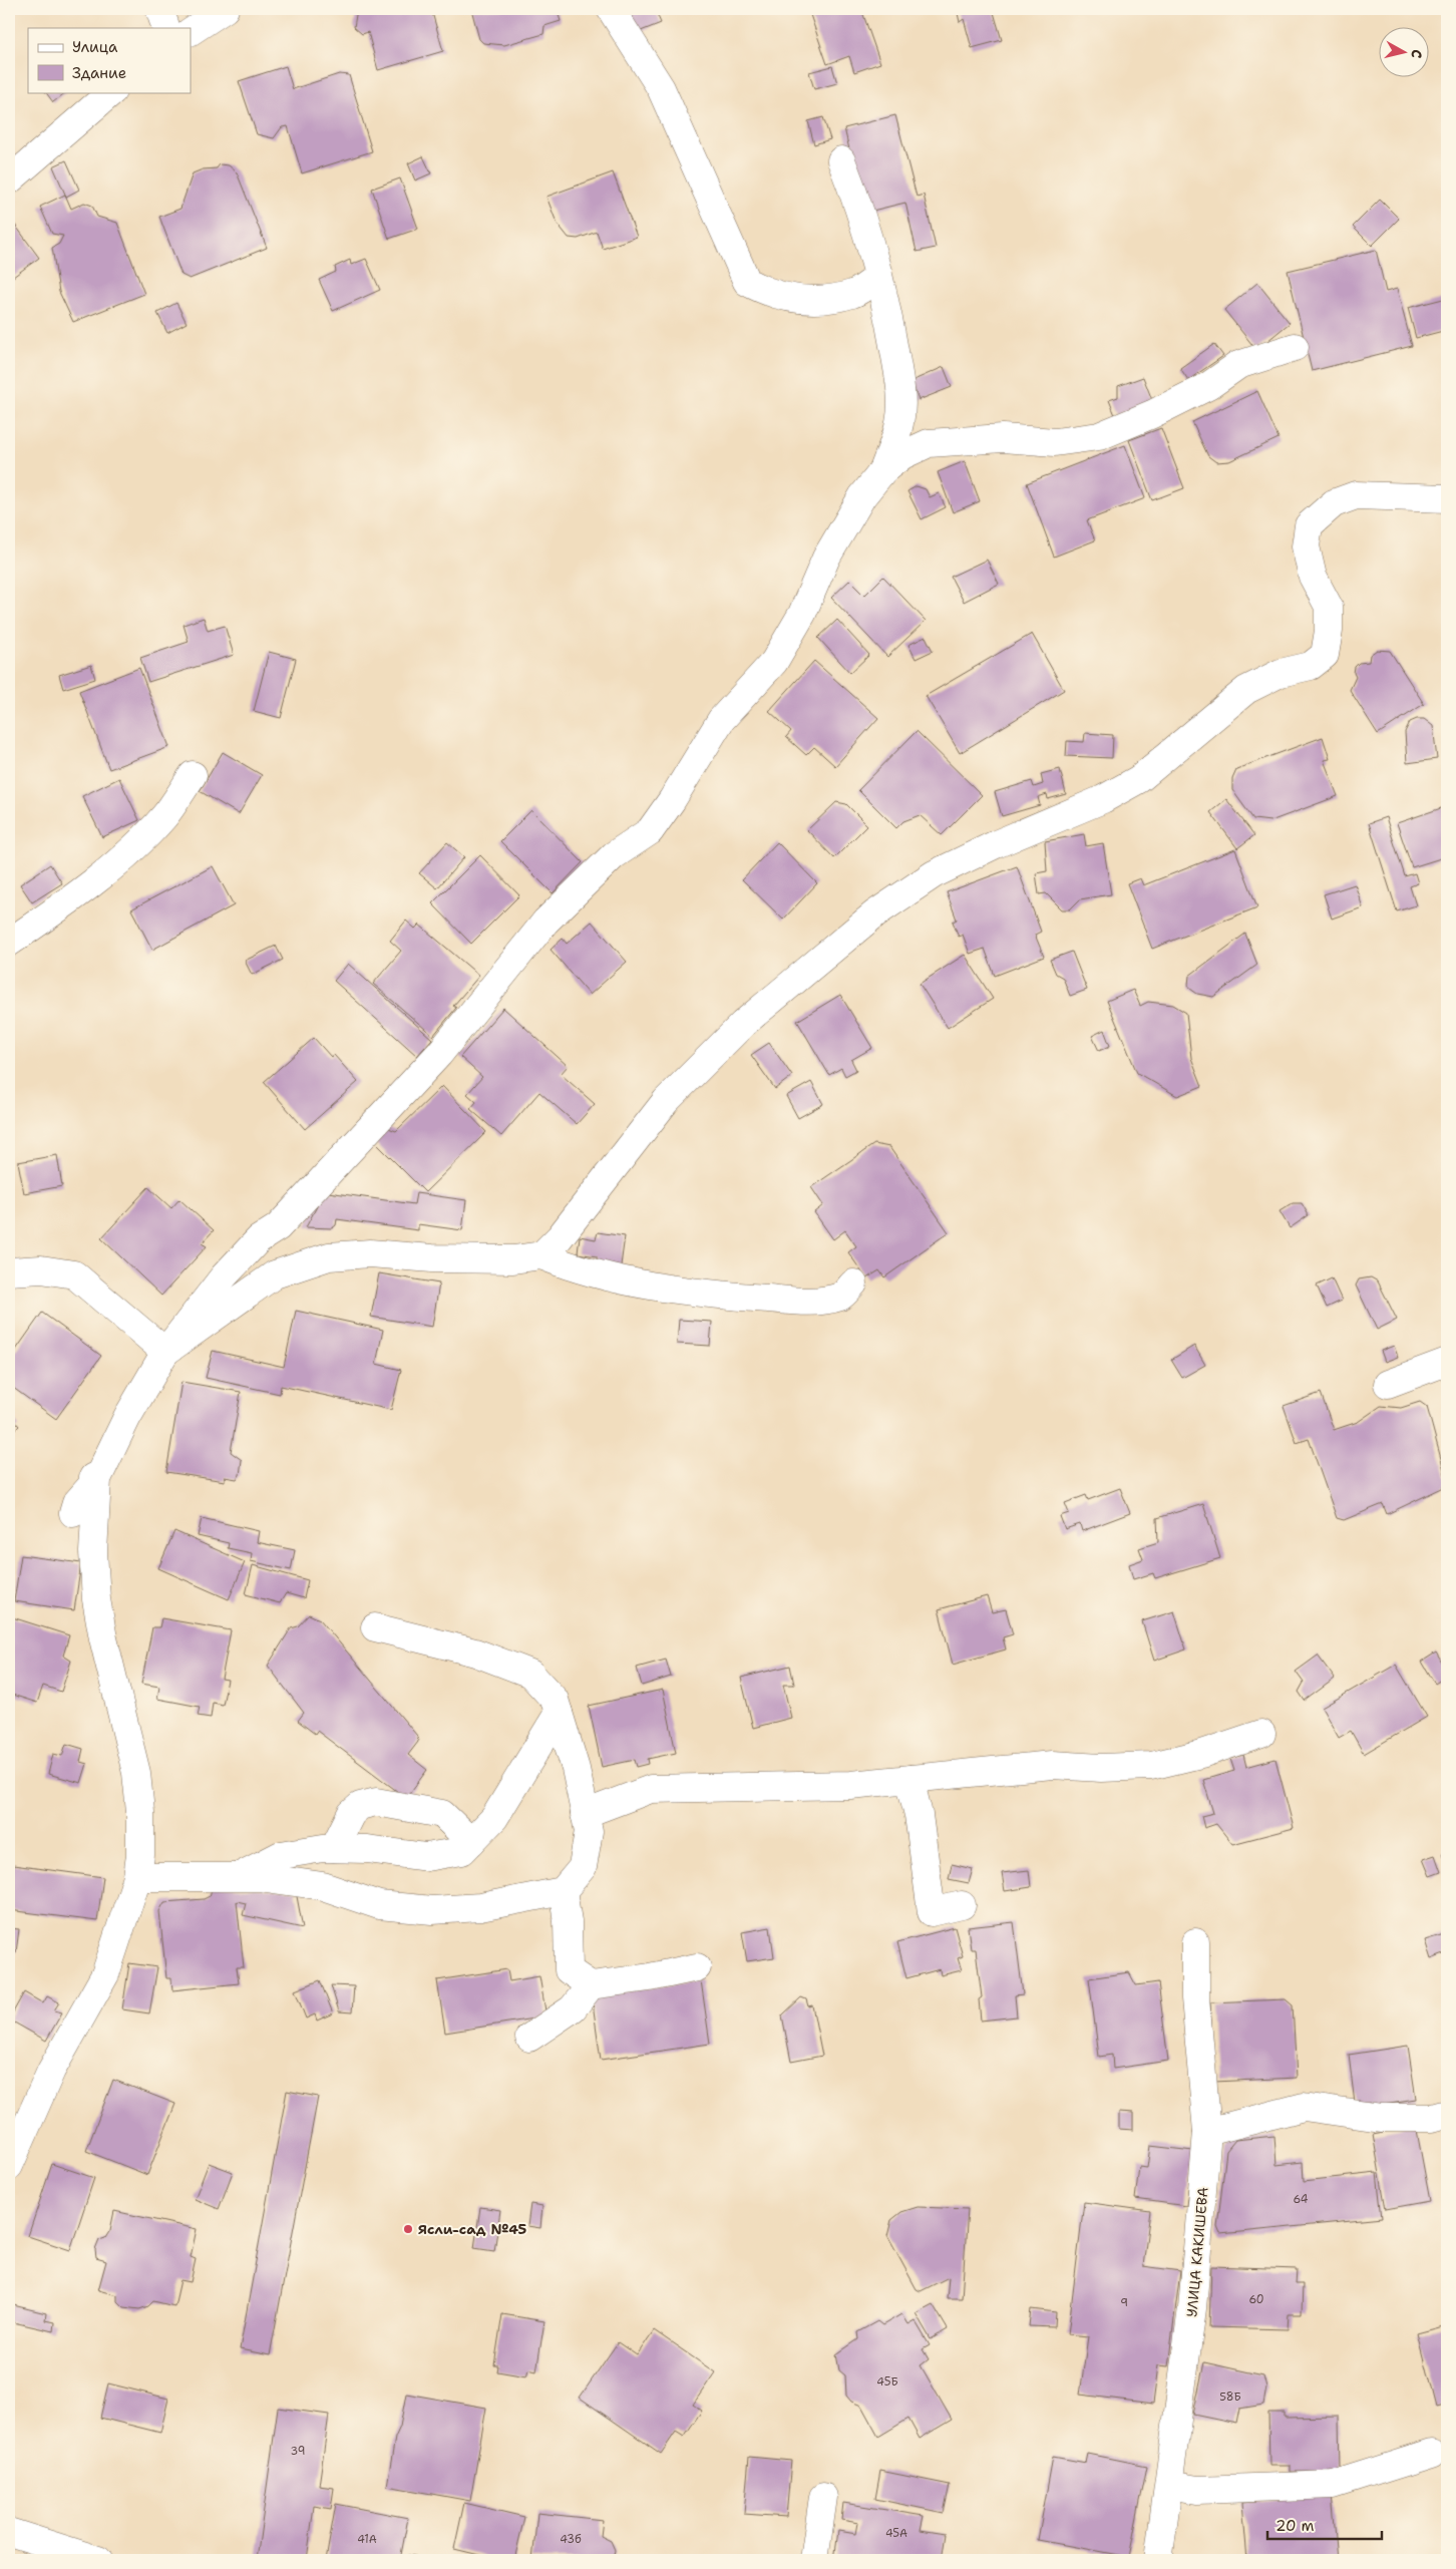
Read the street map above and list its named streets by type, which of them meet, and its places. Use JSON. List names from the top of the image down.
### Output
{
  "streets": {
    "street": ["УЛИЦА КАКИШЕВА"]
  },
  "places": ["Ясли-сад №45"],
  "house_numbers": [
    "64",
    "60",
    "9",
    "45Б",
    "58Б",
    "39",
    "45А",
    "41А",
    "43б"
  ],
  "legend": ["Улица", "Здание"],
  "scale_bar": "20 m",
  "north": "right"
}
